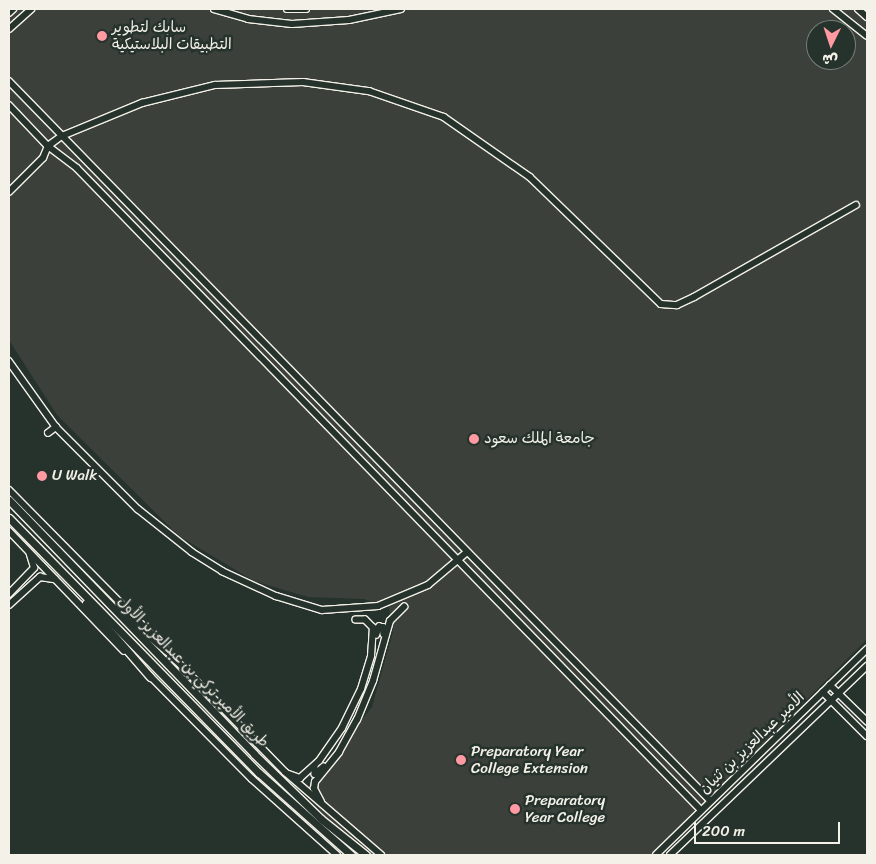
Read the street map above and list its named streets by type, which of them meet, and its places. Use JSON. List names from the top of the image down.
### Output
{
  "streets": {
    "main road": ["طريق الأمير تركي بن عبدالعزيز الأول"],
    "street": ["الأمير عبدالعزيز بن ثنيان"]
  },
  "places": [
    "سابك لتطوير التطبيقات البلاستيكية",
    "جامعة الملك سعود",
    "U Walk",
    "Preparatory Year College Extension",
    "Preparatory Year College"
  ],
  "scale_bar": "200 m",
  "north": "bottom"
}
